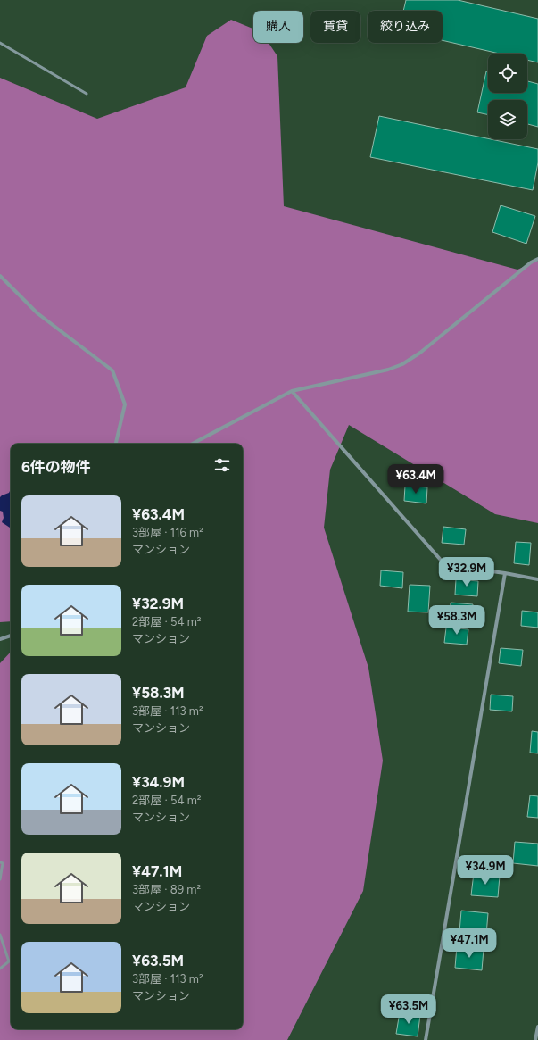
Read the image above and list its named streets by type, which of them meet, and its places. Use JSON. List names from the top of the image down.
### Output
{
  "page": {
    "chip": ["購入", "賃貸", "絞り込み"],
    "heading": "6件の物件",
    "price": [
      "¥63.4M",
      "¥32.9M",
      "¥58.3M",
      "¥34.9M",
      "¥47.1M",
      "¥63.5M"
    ],
    "list": [
      {
        "name": "¥63.4M",
        "note": "3部屋 · 116 m² · マンション"
      },
      {
        "name": "¥32.9M",
        "note": "2部屋 · 54 m² · マンション"
      },
      {
        "name": "¥58.3M",
        "note": "3部屋 · 113 m² · マンション"
      },
      {
        "name": "¥34.9M",
        "note": "2部屋 · 54 m² · マンション"
      },
      {
        "name": "¥47.1M",
        "note": "3部屋 · 89 m² · マンション"
      },
      {
        "name": "¥63.5M",
        "note": "3部屋 · 113 m² · マンション"
      }
    ]
  }
}
